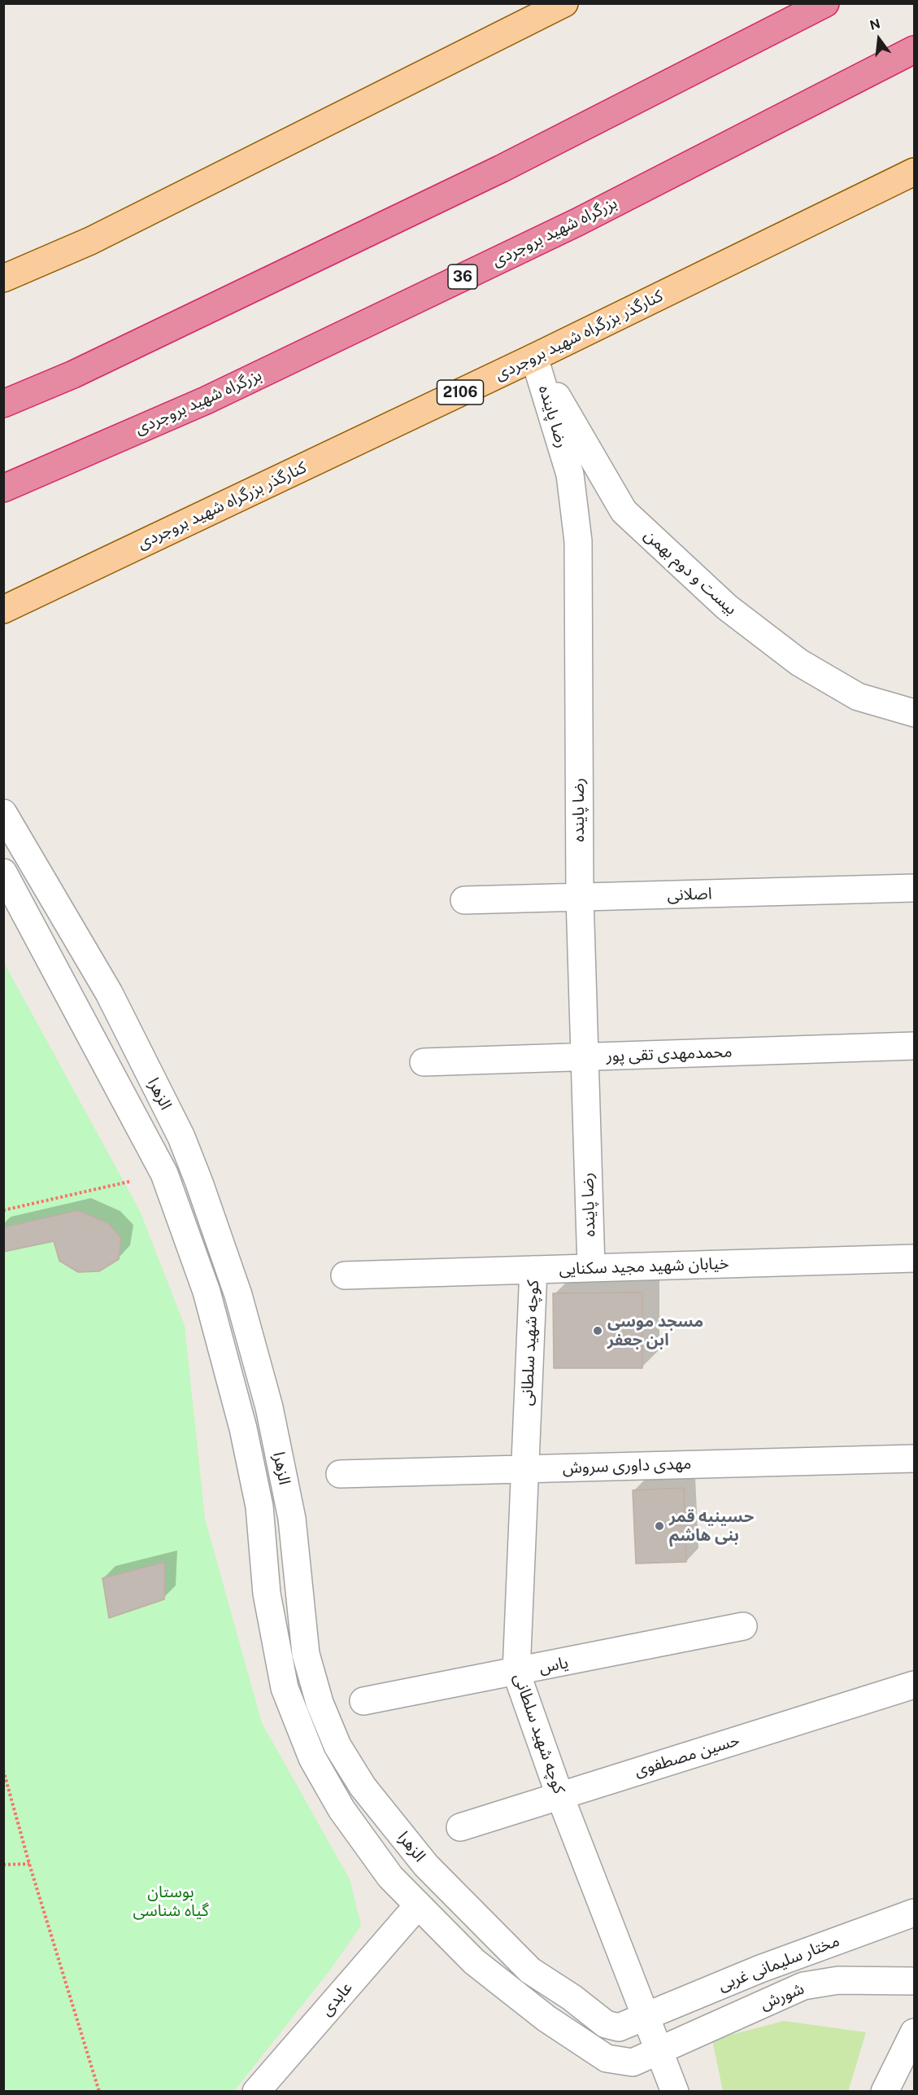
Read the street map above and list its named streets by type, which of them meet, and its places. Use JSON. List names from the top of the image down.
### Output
{
  "streets": {
    "highway": ["بزرگراه شهید بروجردی", "36"],
    "main road": ["کنارگذر بزرگراه شهید بروجردی", "2106"],
    "street": [
      "رضا پاینده",
      "بیست و دوم بهمن",
      "اصلانی",
      "محمدمهدی تقی پور",
      "الزهرا",
      "خیابان شهید مجید سکنایی",
      "کوچه شهید سلطانی",
      "مهدی داوری سروش",
      "یاس",
      "حسین مصطفوی",
      "مختار سلیمانی غربی",
      "شورش",
      "عابدی"
    ]
  },
  "crossings": [
    ["کنارگذر بزرگراه شهید بروجردی", "رضا پاینده"],
    ["کنارگذر بزرگراه شهید بروجردی", "بیست و دوم بهمن"],
    ["رضا پاینده", "بیست و دوم بهمن"],
    ["رضا پاینده", "اصلانی"],
    ["رضا پاینده", "محمدمهدی تقی پور"],
    ["رضا پاینده", "خیابان شهید مجید سکنایی"],
    ["الزهرا", "کوچه شهید سلطانی"],
    ["الزهرا", "مختار سلیمانی غربی"],
    ["الزهرا", "شورش"],
    ["الزهرا", "عابدی"],
    ["خیابان شهید مجید سکنایی", "کوچه شهید سلطانی"],
    ["کوچه شهید سلطانی", "مهدی داوری سروش"],
    ["کوچه شهید سلطانی", "یاس"],
    ["کوچه شهید سلطانی", "حسین مصطفوی"],
    ["کوچه شهید سلطانی", "مختار سلیمانی غربی"],
    ["کوچه شهید سلطانی", "شورش"]
  ],
  "parks": ["بوستان گیاه شناسی"],
  "places": ["مسجد موسی ابن جعفر", "حسینیه قمر بنی هاشم"],
  "north": "top"
}
